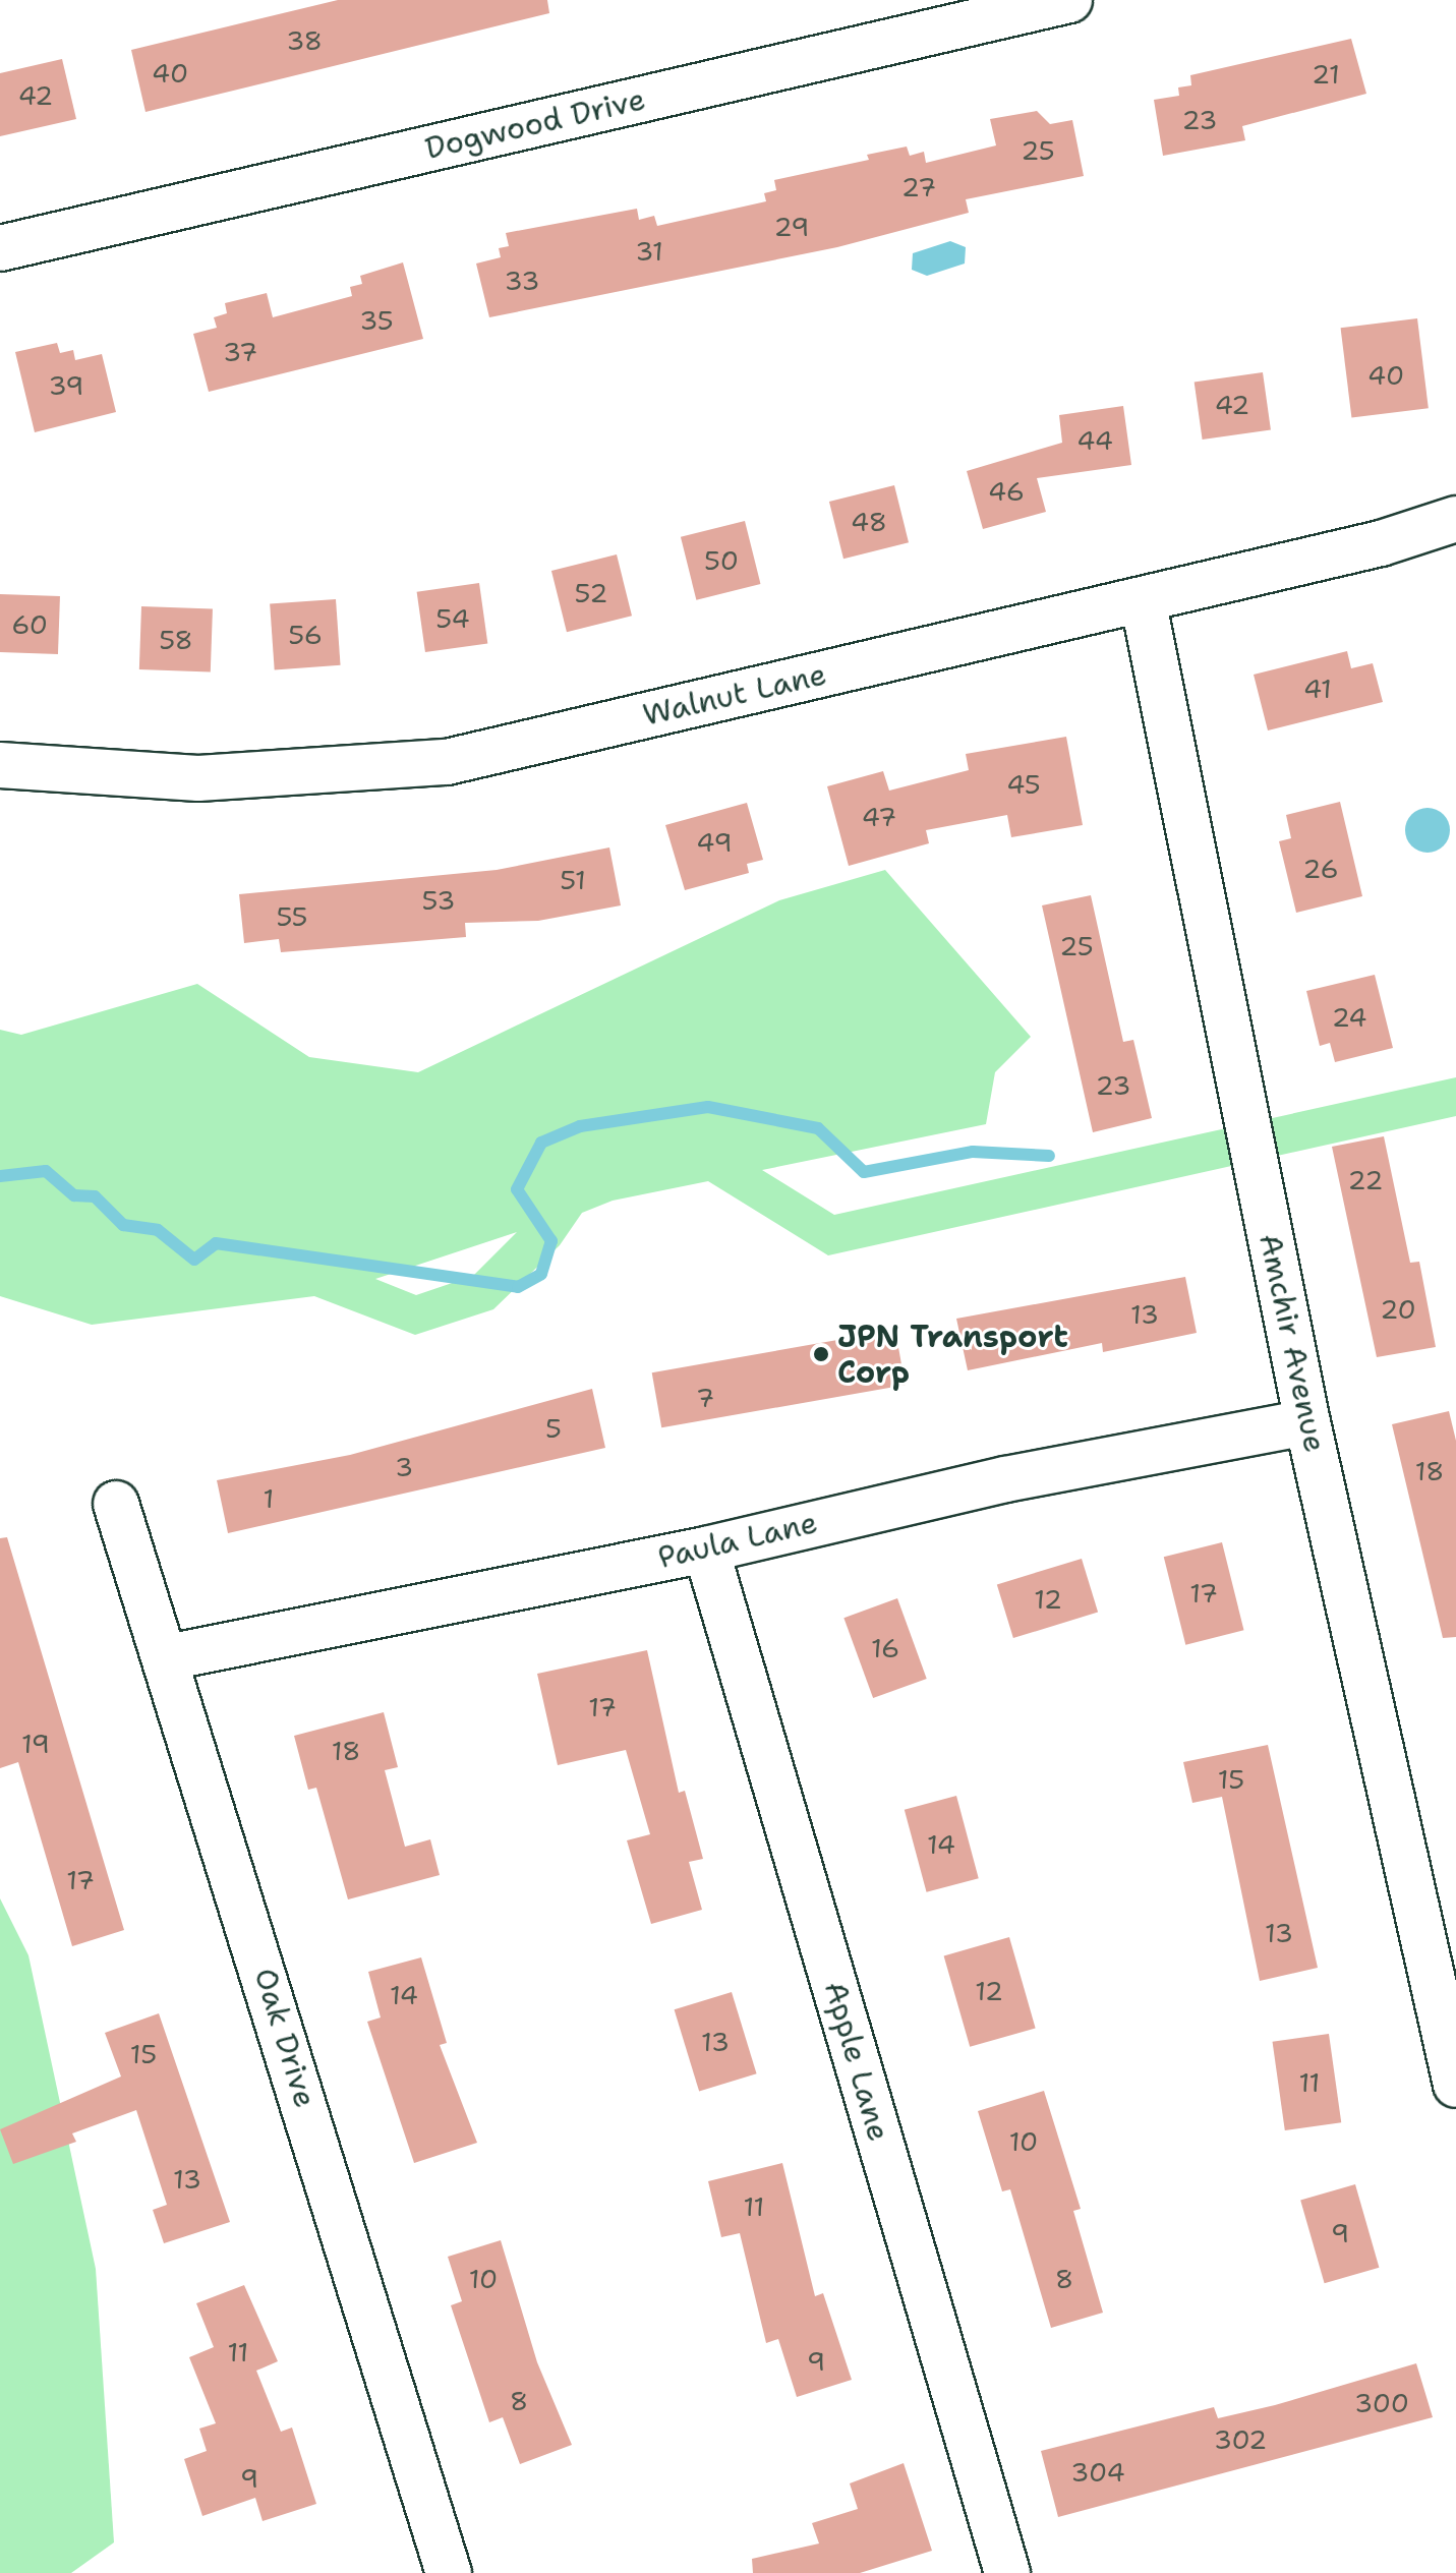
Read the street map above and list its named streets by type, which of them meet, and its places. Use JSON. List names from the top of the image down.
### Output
{
  "streets": {
    "street": [
      "Dogwood Drive",
      "Walnut Lane",
      "Amchir Avenue",
      "Paula Lane",
      "Oak Drive",
      "Apple Lane"
    ]
  },
  "crossings": [
    ["Walnut Lane", "Amchir Avenue"],
    ["Amchir Avenue", "Paula Lane"],
    ["Paula Lane", "Oak Drive"],
    ["Paula Lane", "Apple Lane"]
  ],
  "places": ["JPN Transport Corp"],
  "house_numbers": [
    "38",
    "40",
    "21",
    "42",
    "23",
    "25",
    "27",
    "29",
    "31",
    "33",
    "35",
    "37",
    "40",
    "39",
    "42",
    "44",
    "46",
    "48",
    "50",
    "52",
    "54",
    "60",
    "56",
    "58",
    "41",
    "45",
    "47",
    "49",
    "26",
    "51",
    "53",
    "55",
    "25",
    "24",
    "23",
    "22",
    "20",
    "13",
    "7",
    "5",
    "3",
    "18",
    "1",
    "17",
    "12",
    "16",
    "17",
    "19",
    "18",
    "15",
    "14",
    "17",
    "13",
    "12",
    "14",
    "13",
    "15",
    "11",
    "10",
    "13",
    "11",
    "9",
    "10",
    "8",
    "11",
    "9",
    "8",
    "300",
    "302",
    "304",
    "9"
  ]
}
